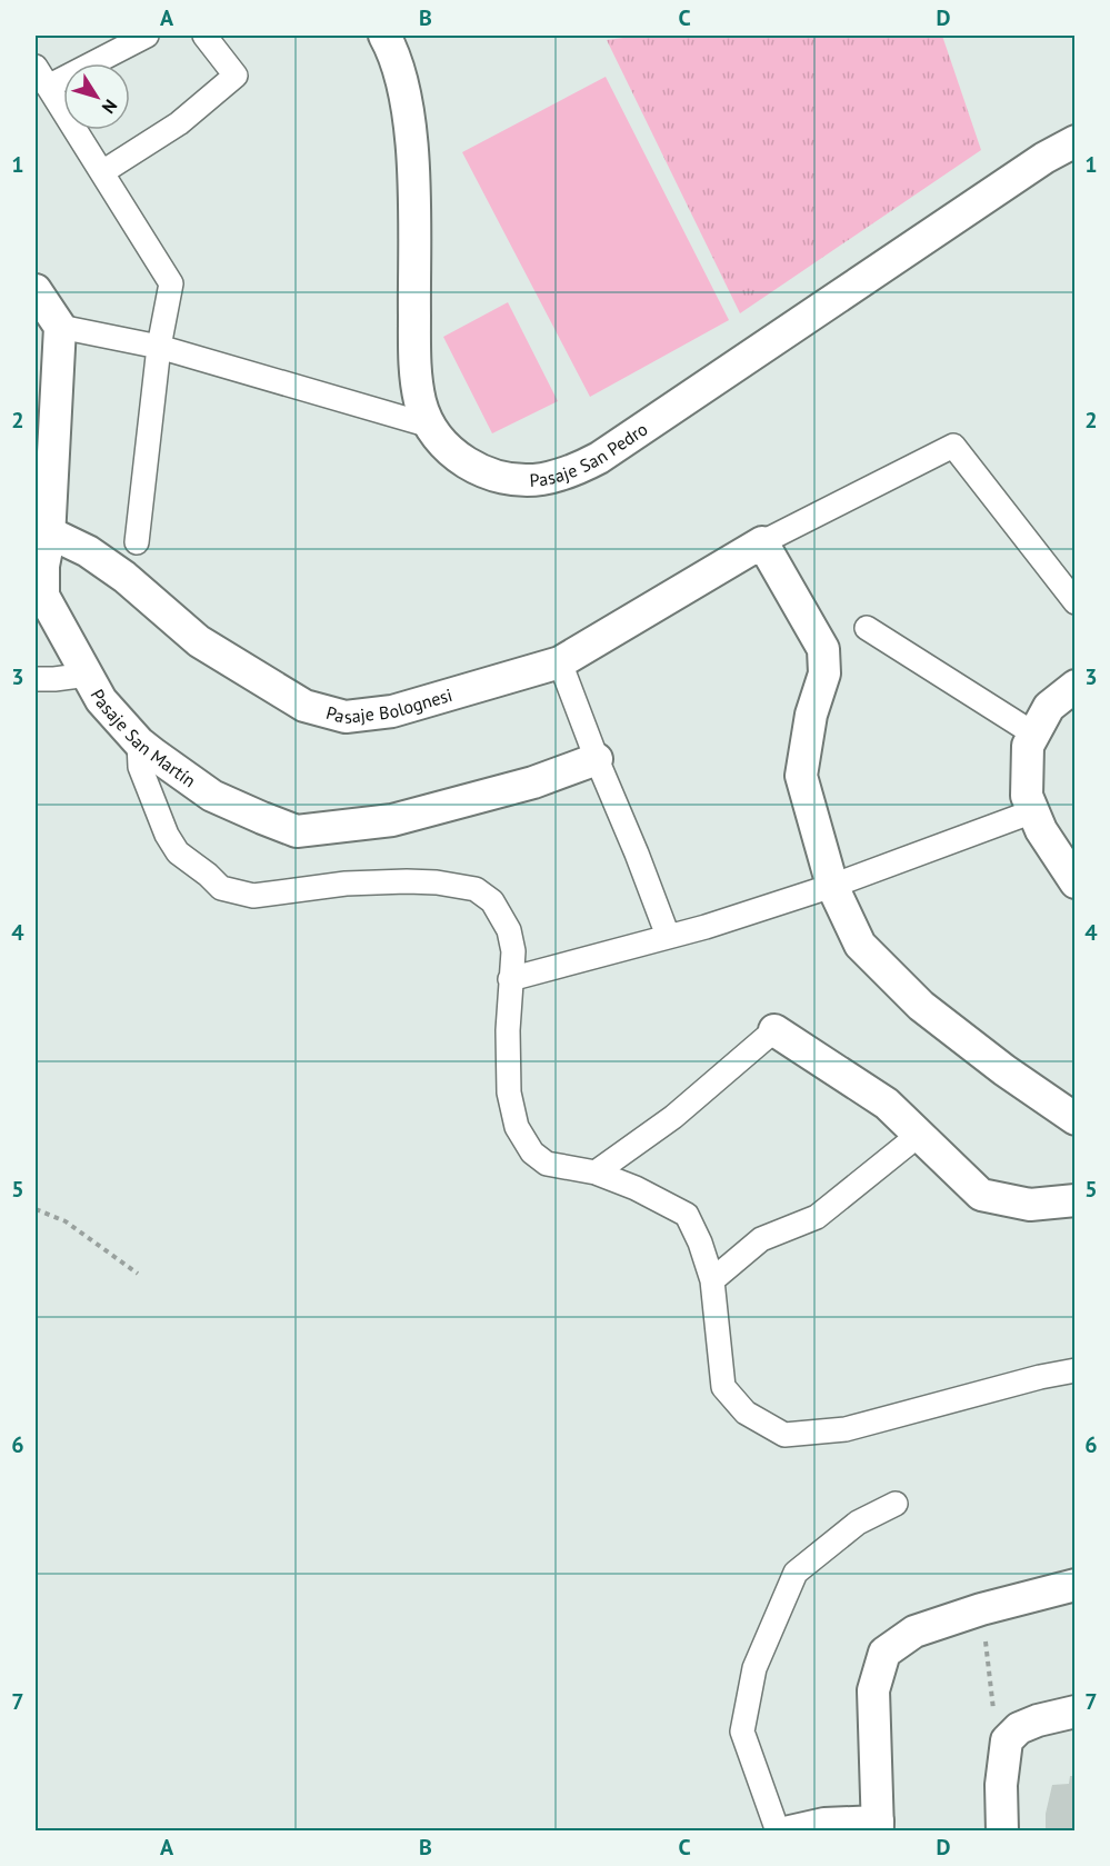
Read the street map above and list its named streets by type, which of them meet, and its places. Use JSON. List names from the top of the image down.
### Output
{
  "streets": {
    "street": ["Pasaje San Pedro", "Pasaje Bolognesi", "Pasaje San Martín"]
  },
  "crossings": [
    ["Pasaje Bolognesi", "Pasaje San Martín"]
  ],
  "north": "bottom right",
  "grid": {
    "columns": [
      "A",
      "B",
      "C",
      "D"
    ],
    "rows": [
      "1",
      "2",
      "3",
      "4",
      "5",
      "6",
      "7"
    ]
  }
}
